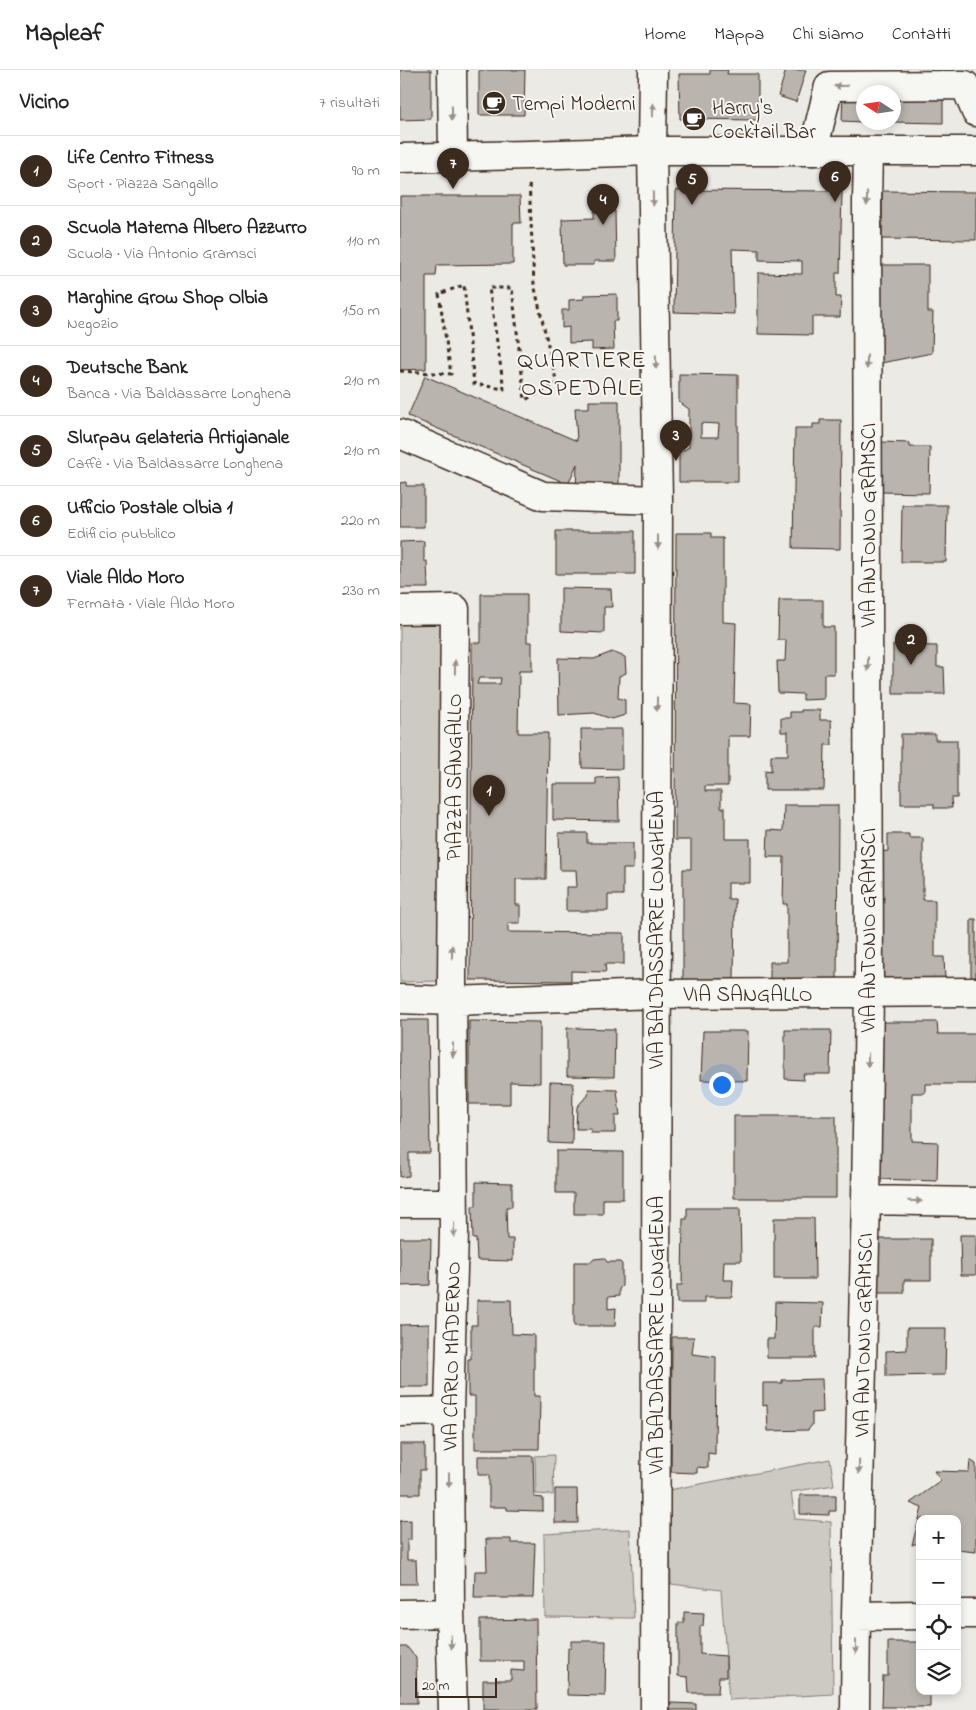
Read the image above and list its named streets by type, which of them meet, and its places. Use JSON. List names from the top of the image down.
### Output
{
  "streets": {
    "street": [
      "VIA ANTONIO GRAMSCI",
      "PIAZZA SANGALLO",
      "VIA BALDASSARRE LONGHENA",
      "VIA SANGALLO",
      "VIA CARLO MADERNO"
    ]
  },
  "crossings": [
    ["VIA ANTONIO GRAMSCI", "VIA SANGALLO"],
    ["PIAZZA SANGALLO", "VIA SANGALLO"],
    ["PIAZZA SANGALLO", "VIA CARLO MADERNO"],
    ["VIA BALDASSARRE LONGHENA", "VIA SANGALLO"],
    ["VIA SANGALLO", "VIA CARLO MADERNO"]
  ],
  "one_way": [
    "VIA ANTONIO GRAMSCI",
    "PIAZZA SANGALLO",
    "VIA BALDASSARRE LONGHENA",
    "VIA CARLO MADERNO"
  ],
  "districts": ["QUARTIERE OSPEDALE"],
  "places": {
    "cafe": ["Tempi Moderni", "Harry's Cocktail Bar"]
  },
  "scale_bar": "20 m",
  "north": "left",
  "page": {
    "header": "Mapleaf",
    "nav": [
      "Home",
      "Mappa",
      "Chi siamo",
      "Contatti"
    ],
    "heading": ["Vicino", "7 risultati"],
    "list": [
      {
        "mark": "1",
        "name": "Life Centro Fitness",
        "note": "Sport · Piazza Sangallo",
        "value": "90 m"
      },
      {
        "mark": "2",
        "name": "Scuola Materna Albero Azzurro",
        "note": "Scuola · Via Antonio Gramsci",
        "value": "110 m"
      },
      {
        "mark": "3",
        "name": "Marghine Grow Shop Olbia",
        "note": "Negozio",
        "value": "150 m"
      },
      {
        "mark": "4",
        "name": "Deutsche Bank",
        "note": "Banca · Via Baldassarre Longhena",
        "value": "210 m"
      },
      {
        "mark": "5",
        "name": "Slurpau Gelateria Artigianale",
        "note": "Caffè · Via Baldassarre Longhena",
        "value": "210 m"
      },
      {
        "mark": "6",
        "name": "Ufficio Postale Olbia 1",
        "note": "Edificio pubblico",
        "value": "220 m"
      },
      {
        "mark": "7",
        "name": "Viale Aldo Moro",
        "note": "Fermata · Viale Aldo Moro",
        "value": "230 m"
      }
    ],
    "pins": [
      "7",
      "6",
      "5",
      "4",
      "3",
      "2",
      "1"
    ],
    "map_buttons": ["+", "−"],
    "scale": "20 m"
  }
}
